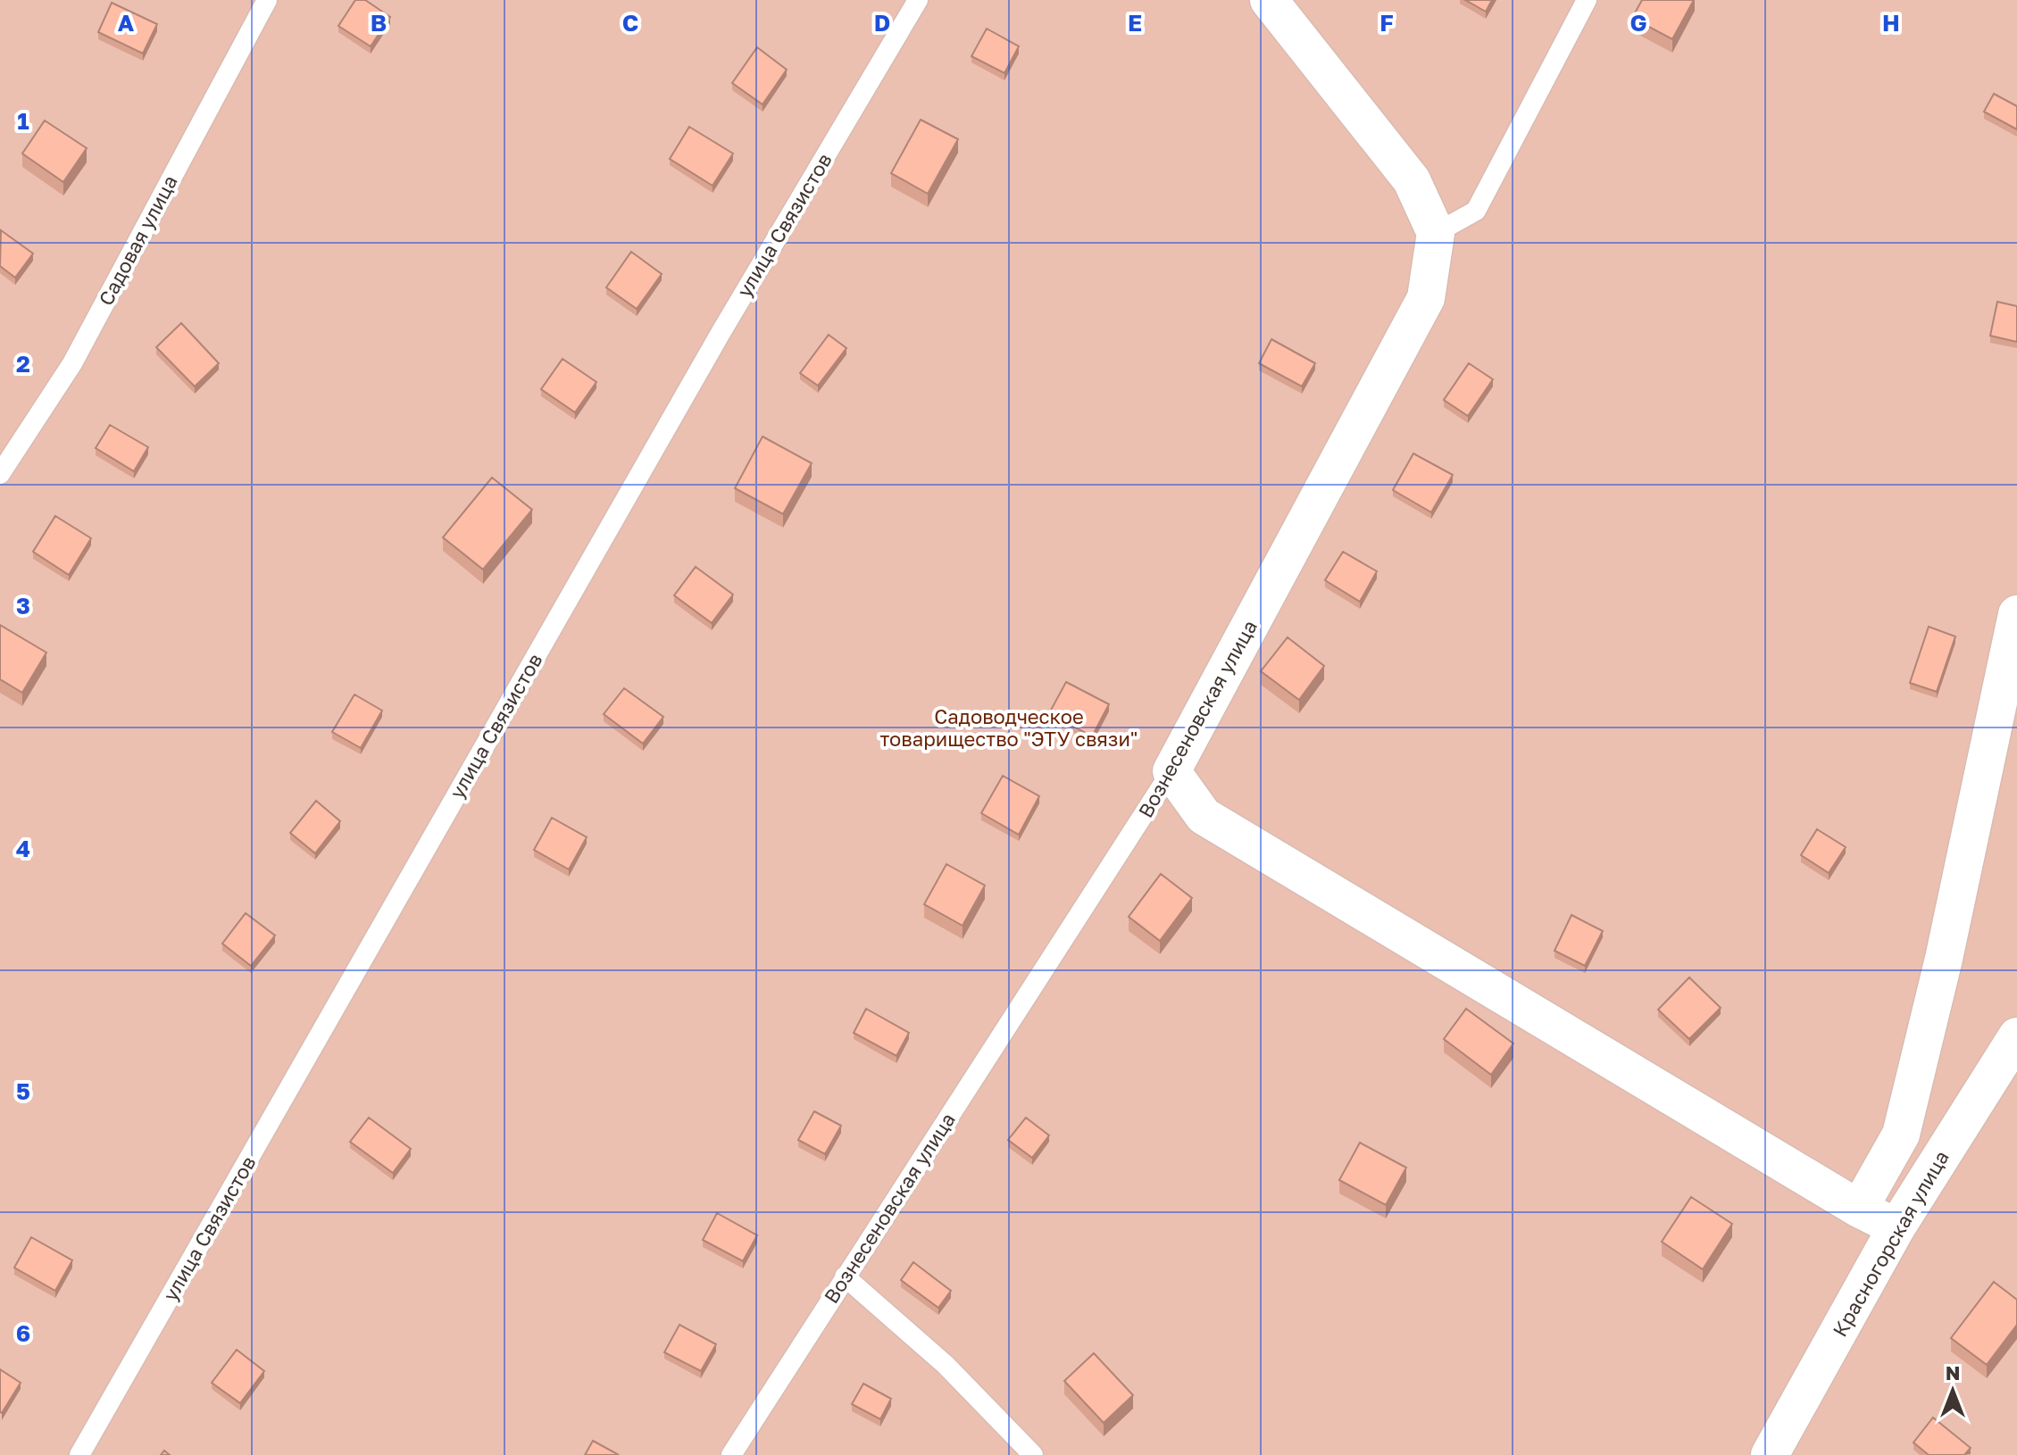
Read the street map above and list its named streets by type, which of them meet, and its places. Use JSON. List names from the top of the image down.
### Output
{
  "streets": {
    "street": ["Вознесеновская улица", "Красногорская улица"],
    "lane": ["улица Связистов", "Садовая улица"]
  },
  "parks": ["Садоводческое товарищество \"ЭТУ связи\""],
  "north": "top",
  "grid": {
    "columns": [
      "A",
      "B",
      "C",
      "D",
      "E",
      "F",
      "G",
      "H"
    ],
    "rows": [
      "1",
      "2",
      "3",
      "4",
      "5",
      "6"
    ]
  }
}
